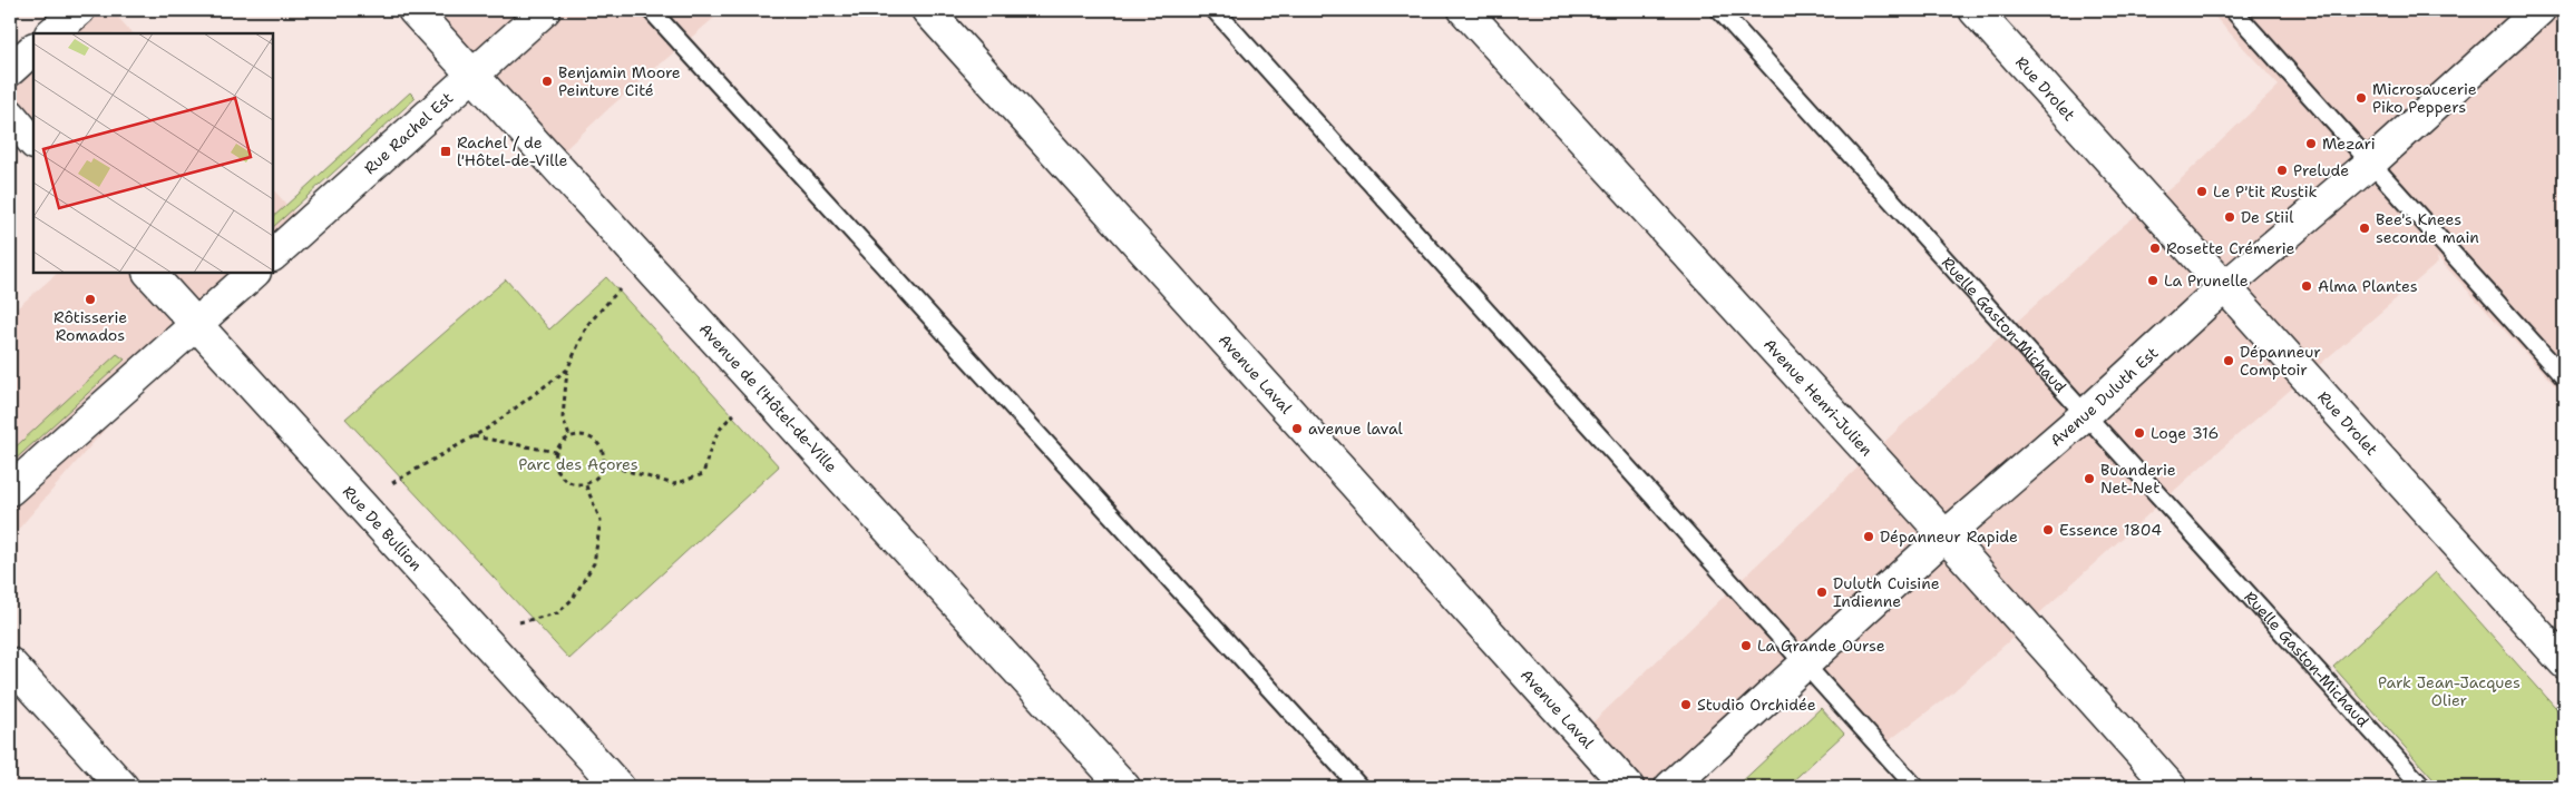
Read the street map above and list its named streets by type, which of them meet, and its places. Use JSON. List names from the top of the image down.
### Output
{
  "streets": {
    "street": [
      "Rue Drolet",
      "Rue Rachel Est",
      "Avenue Laval",
      "Avenue Henri-Julien",
      "Avenue Duluth Est",
      "Avenue de l'Hôtel-de-Ville",
      "Rue De Bullion"
    ],
    "lane": ["Ruelle Gaston-Michaud"]
  },
  "crossings": [
    ["Rue Drolet", "Avenue Duluth Est"],
    ["Rue Rachel Est", "Avenue de l'Hôtel-de-Ville"],
    ["Ruelle Gaston-Michaud", "Avenue Duluth Est"],
    ["Avenue Henri-Julien", "Avenue Duluth Est"]
  ],
  "parks": ["Parc des Açores", "Park Jean-Jacques Olier"],
  "places": {
    "other": [
      "Benjamin Moore Peinture Cité",
      "Microsaucerie Piko Peppers",
      "Mezari",
      "Prelude",
      "Le P'tit Rustik",
      "De Stiil",
      "Bee's Knees seconde main",
      "Rosette Crémerie",
      "La Prunelle",
      "Alma Plantes",
      "Rôtisserie Romados",
      "Dépanneur Comptoir",
      "avenue laval",
      "Loge 316",
      "Buanderie Net-Net",
      "Essence 1804",
      "Dépanneur Rapide",
      "Duluth Cuisine Indienne",
      "La Grande Ourse",
      "Studio Orchidée"
    ],
    "transit": ["Rachel / de l'Hôtel-de-Ville"]
  }
}
